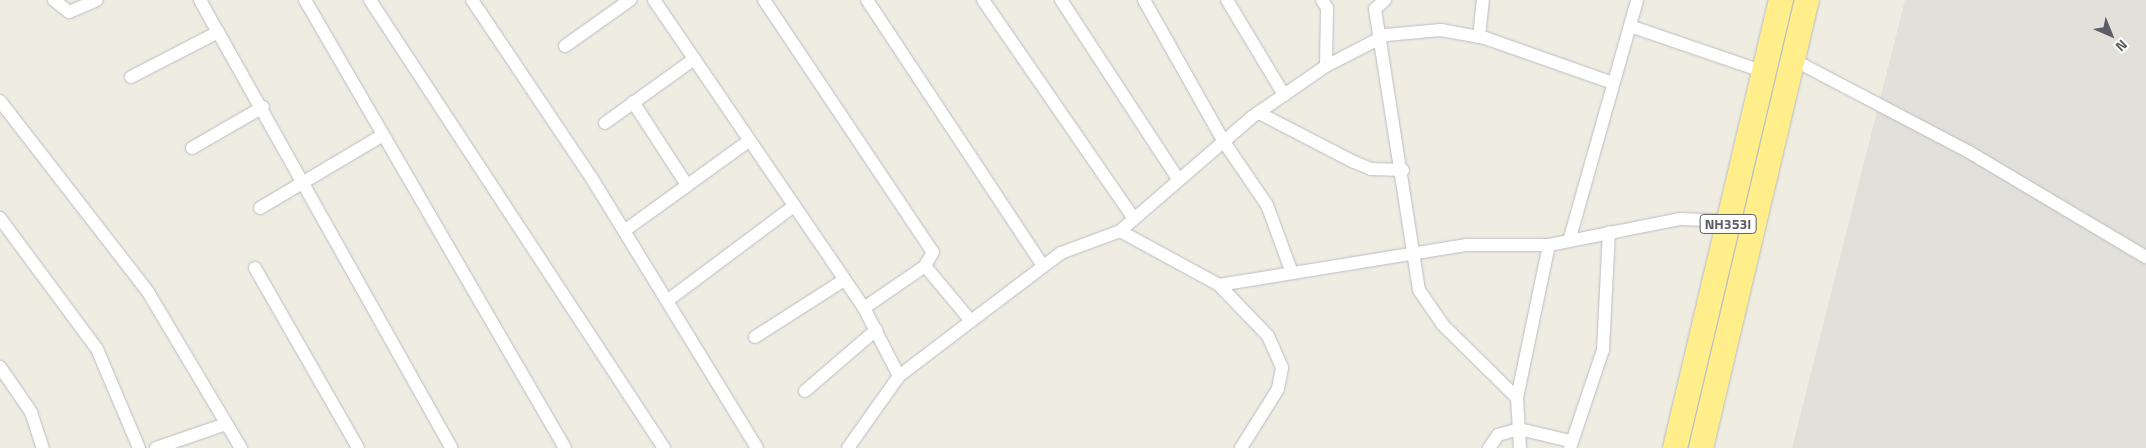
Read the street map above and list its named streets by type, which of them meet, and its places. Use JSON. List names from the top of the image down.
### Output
{
  "streets": {
    "highway": ["NH353I"]
  },
  "north": "bottom right"
}
